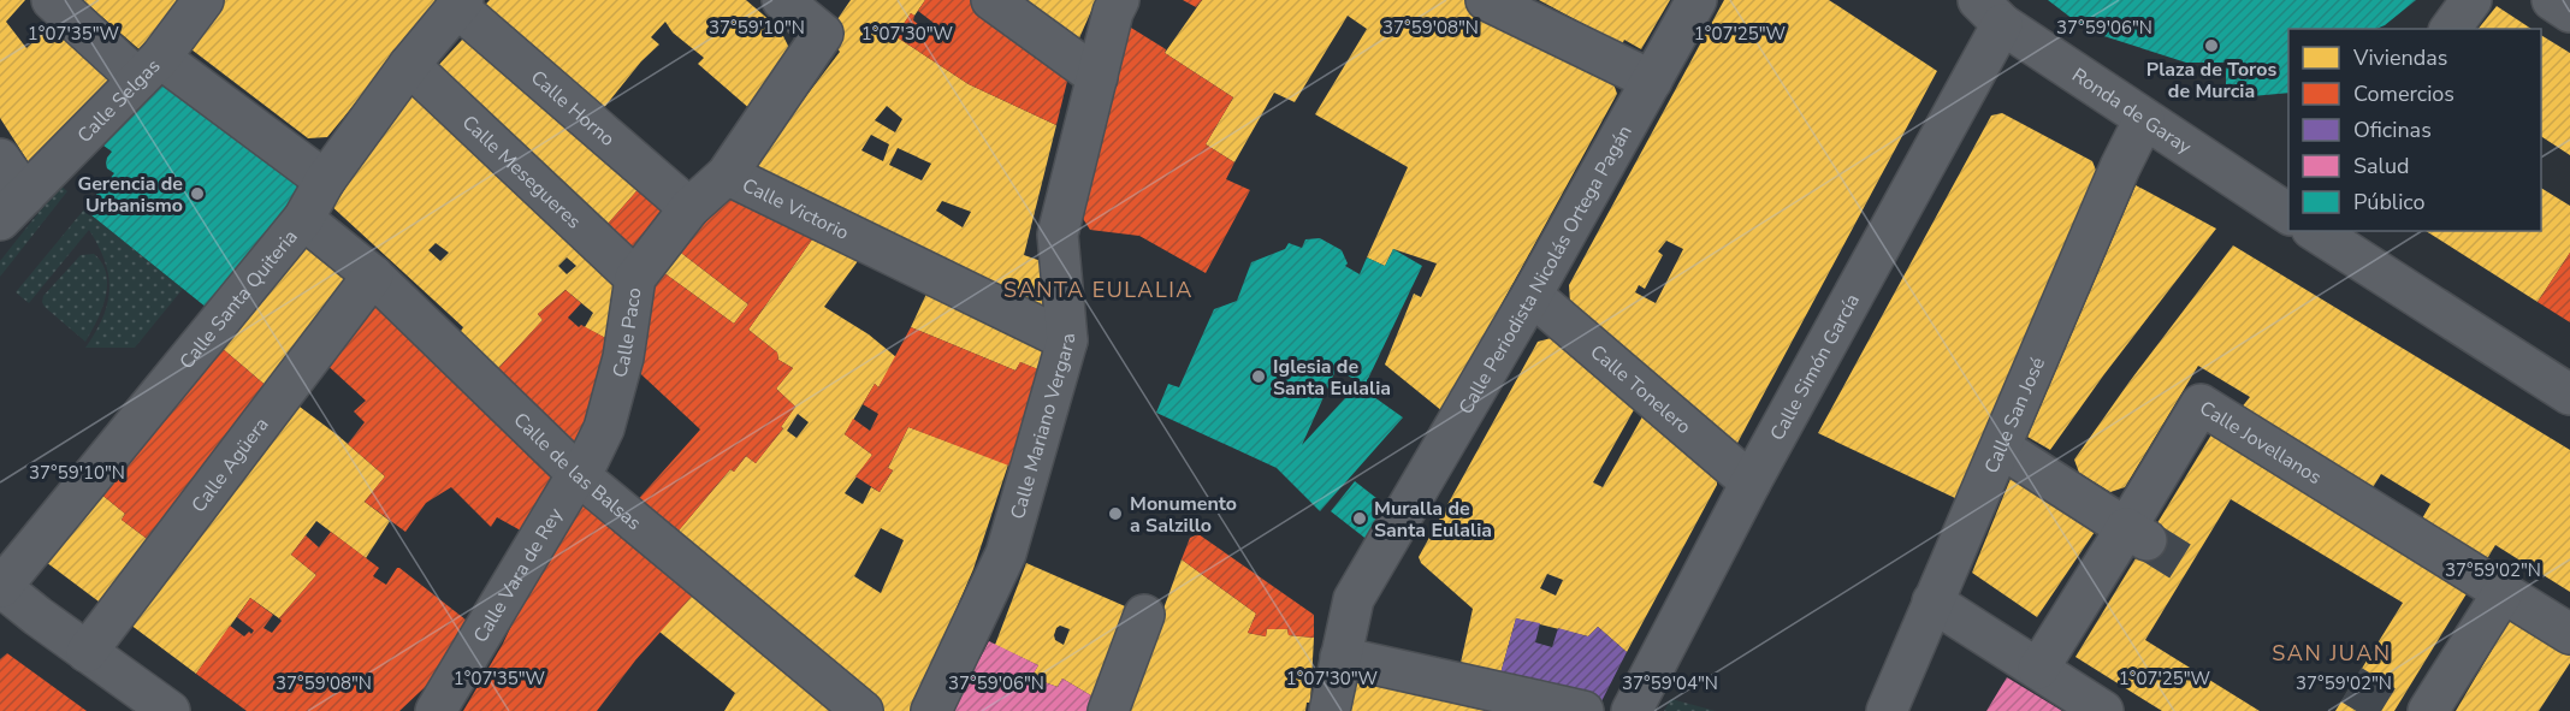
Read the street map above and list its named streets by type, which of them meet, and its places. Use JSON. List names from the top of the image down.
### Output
{
  "streets": {
    "street": [
      "Calle Selgas",
      "Calle Horno",
      "Ronda de Garay",
      "Calle Mesegueres",
      "Calle Victorio",
      "Calle Periodista Nicolás Ortega Pagán",
      "Calle Santa Quiteria",
      "Calle Paco",
      "Calle Simón García",
      "Calle Tonelero",
      "Calle San José",
      "Calle Mariano Vergara",
      "Calle Jovellanos",
      "Calle Agüera",
      "Calle de las Balsas",
      "Calle Vara de Rey"
    ]
  },
  "crossings": [
    ["Calle Horno", "Calle Santa Quiteria"],
    ["Calle Horno", "Calle Paco"],
    ["Ronda de Garay", "Calle Simón García"],
    ["Ronda de Garay", "Calle San José"],
    ["Calle Mesegueres", "Calle Santa Quiteria"],
    ["Calle Mesegueres", "Calle Paco"],
    ["Calle Victorio", "Calle Paco"],
    ["Calle Victorio", "Calle Mariano Vergara"],
    ["Calle Periodista Nicolás Ortega Pagán", "Calle Tonelero"],
    ["Calle Santa Quiteria", "Calle de las Balsas"],
    ["Calle Paco", "Calle de las Balsas"],
    ["Calle Paco", "Calle Vara de Rey"],
    ["Calle Simón García", "Calle Tonelero"],
    ["Calle Agüera", "Calle de las Balsas"],
    ["Calle de las Balsas", "Calle Vara de Rey"]
  ],
  "districts": ["SANTA EULALIA", "SAN JUAN"],
  "places": [
    "Plaza de Toros de Murcia",
    "Gerencia de Urbanismo",
    "Iglesia de Santa Eulalia",
    "Monumento a Salzillo",
    "Muralla de Santa Eulalia"
  ],
  "legend": [
    "Viviendas",
    "Comercios",
    "Oficinas",
    "Salud",
    "Público"
  ],
  "coordinates": [
    "37°59'06\"N",
    "37°59'10\"N",
    "37°59'08\"N",
    "1°07'30\"W",
    "1°07'35\"W",
    "1°07'25\"W",
    "37°59'02\"N",
    "37°59'04\"N"
  ]
}
